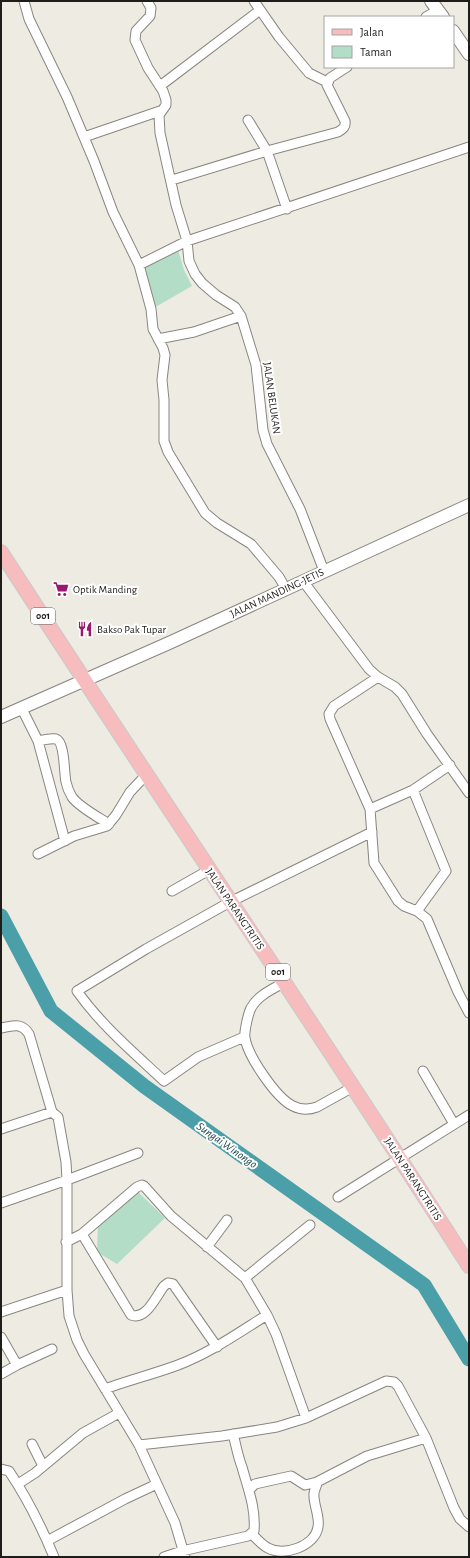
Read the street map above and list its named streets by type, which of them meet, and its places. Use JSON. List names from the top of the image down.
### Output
{
  "streets": {
    "main road": ["JALAN MANDING-JETIS", "001", "JALAN PARANGTRITIS"],
    "street": ["JALAN BELUKAN"]
  },
  "crossings": [
    ["JALAN BELUKAN", "JALAN MANDING-JETIS"],
    ["JALAN MANDING-JETIS", "JALAN PARANGTRITIS"]
  ],
  "water": ["Sungai Winongo"],
  "places": {
    "supermarket": ["Optik Manding"],
    "restaurant": ["Bakso Pak Tupar"]
  },
  "legend": ["Jalan", "Taman"]
}
